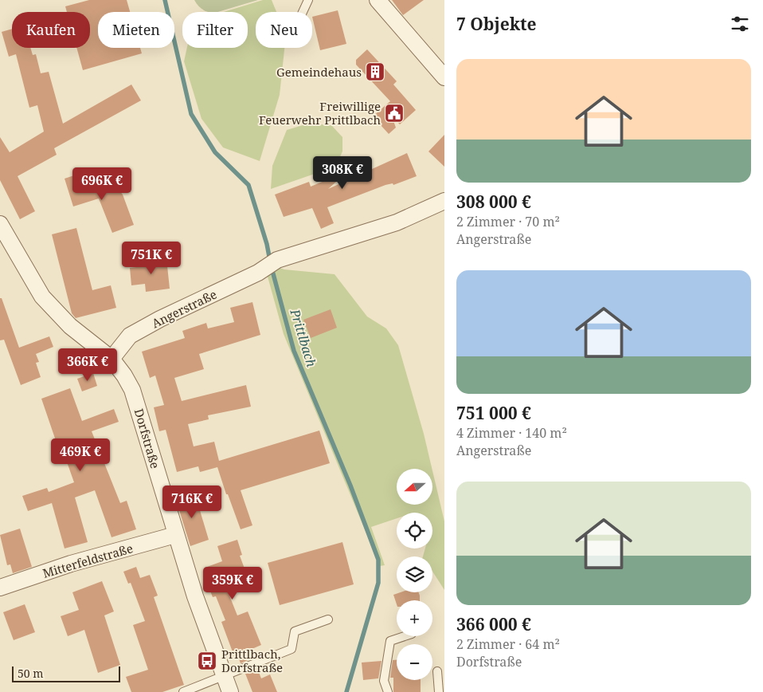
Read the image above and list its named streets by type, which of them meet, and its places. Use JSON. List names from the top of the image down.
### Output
{
  "streets": {
    "street": ["Angerstraße", "Dorfstraße", "Mitterfeldstraße"]
  },
  "crossings": [
    ["Angerstraße", "Dorfstraße"],
    ["Dorfstraße", "Mitterfeldstraße"]
  ],
  "water": ["Prittlbach"],
  "places": {
    "building": ["Gemeindehaus"],
    "public building": ["Freiwillige Feuerwehr Prittlbach"],
    "bus stop": ["Prittlbach, Dorfstraße"]
  },
  "scale_bar": "50 m",
  "north": "left",
  "page": {
    "heading": "7 Objekte",
    "chip": [
      "Kaufen",
      "Mieten",
      "Filter",
      "Neu"
    ],
    "list": [
      {
        "name": "308 000 €",
        "note": "2 Zimmer · 70 m² · Angerstraße"
      },
      {
        "name": "751 000 €",
        "note": "4 Zimmer · 140 m² · Angerstraße"
      },
      {
        "name": "366 000 €",
        "note": "2 Zimmer · 64 m² · Dorfstraße"
      }
    ],
    "price": [
      "308K €",
      "696K €",
      "751K €",
      "366K €",
      "469K €",
      "716K €",
      "359K €"
    ],
    "map_buttons": ["+", "−"],
    "scale": "50 m"
  }
}
